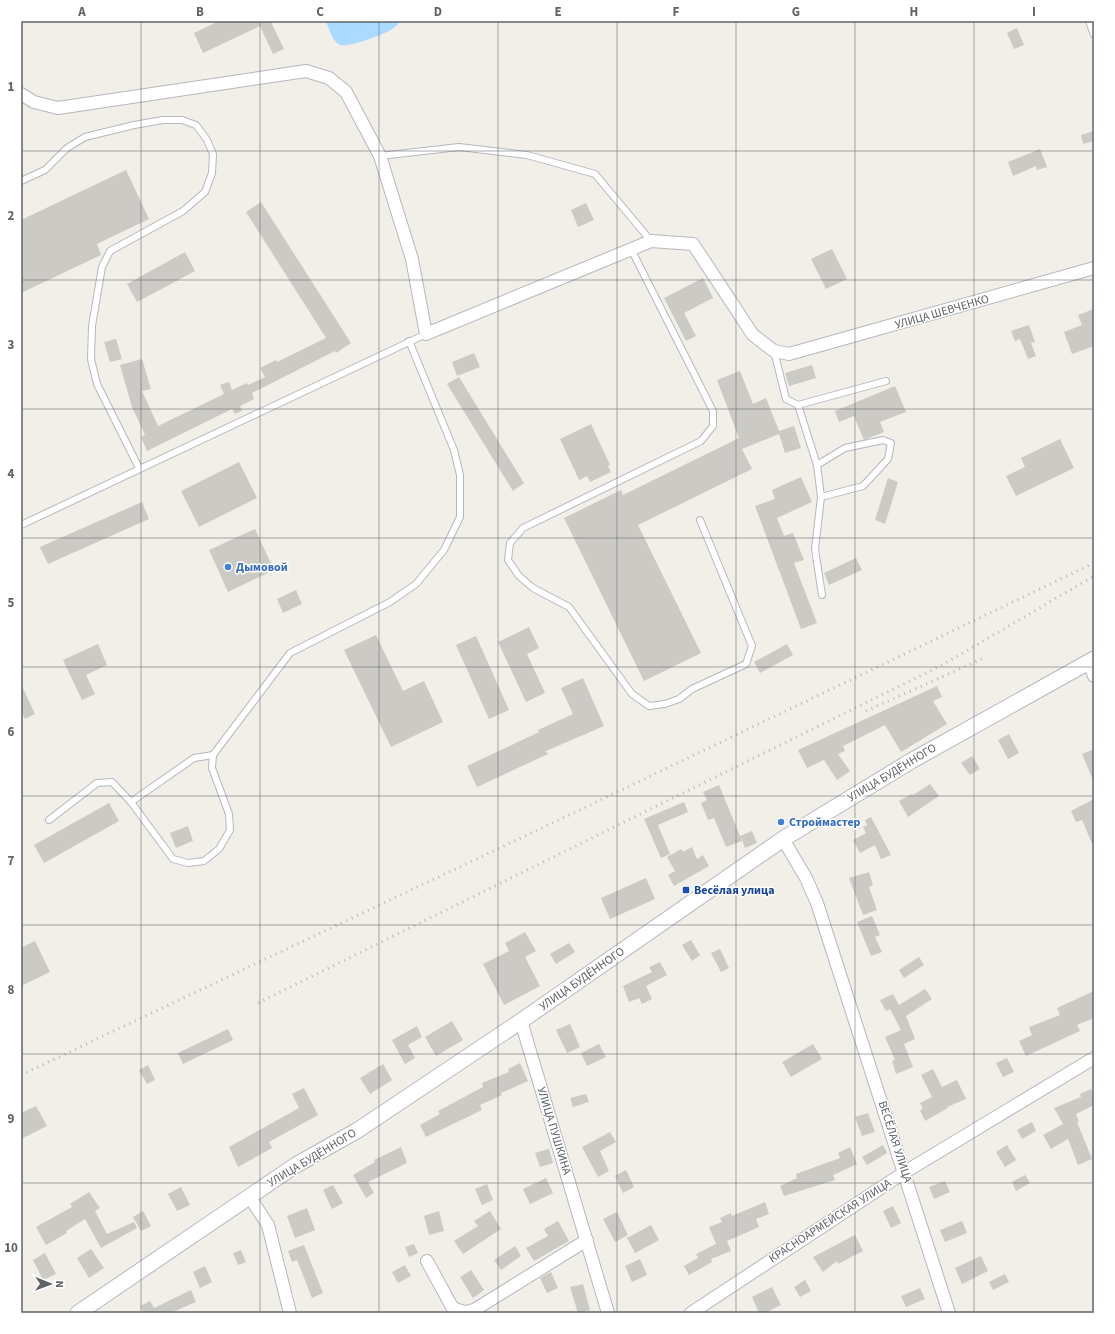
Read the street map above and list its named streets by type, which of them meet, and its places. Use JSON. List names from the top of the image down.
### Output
{
  "streets": {
    "street": [
      "УЛИЦА ШЕВЧЕНКО",
      "УЛИЦА БУДЁННОГО",
      "УЛИЦА ПУШКИНА",
      "ВЕСЁЛАЯ УЛИЦА",
      "КРАСНОАРМЕЙСКАЯ УЛИЦА"
    ]
  },
  "crossings": [
    ["УЛИЦА БУДЁННОГО", "УЛИЦА ПУШКИНА"],
    ["УЛИЦА БУДЁННОГО", "ВЕСЁЛАЯ УЛИЦА"],
    ["ВЕСЁЛАЯ УЛИЦА", "КРАСНОАРМЕЙСКАЯ УЛИЦА"]
  ],
  "places": {
    "other": ["Дымовой", "Строймастер"],
    "transit": ["Весёлая улица"]
  },
  "north": "right",
  "grid": {
    "columns": [
      "A",
      "B",
      "C",
      "D",
      "E",
      "F",
      "G",
      "H",
      "I"
    ],
    "rows": [
      "1",
      "2",
      "3",
      "4",
      "5",
      "6",
      "7",
      "8",
      "9",
      "10"
    ]
  }
}
